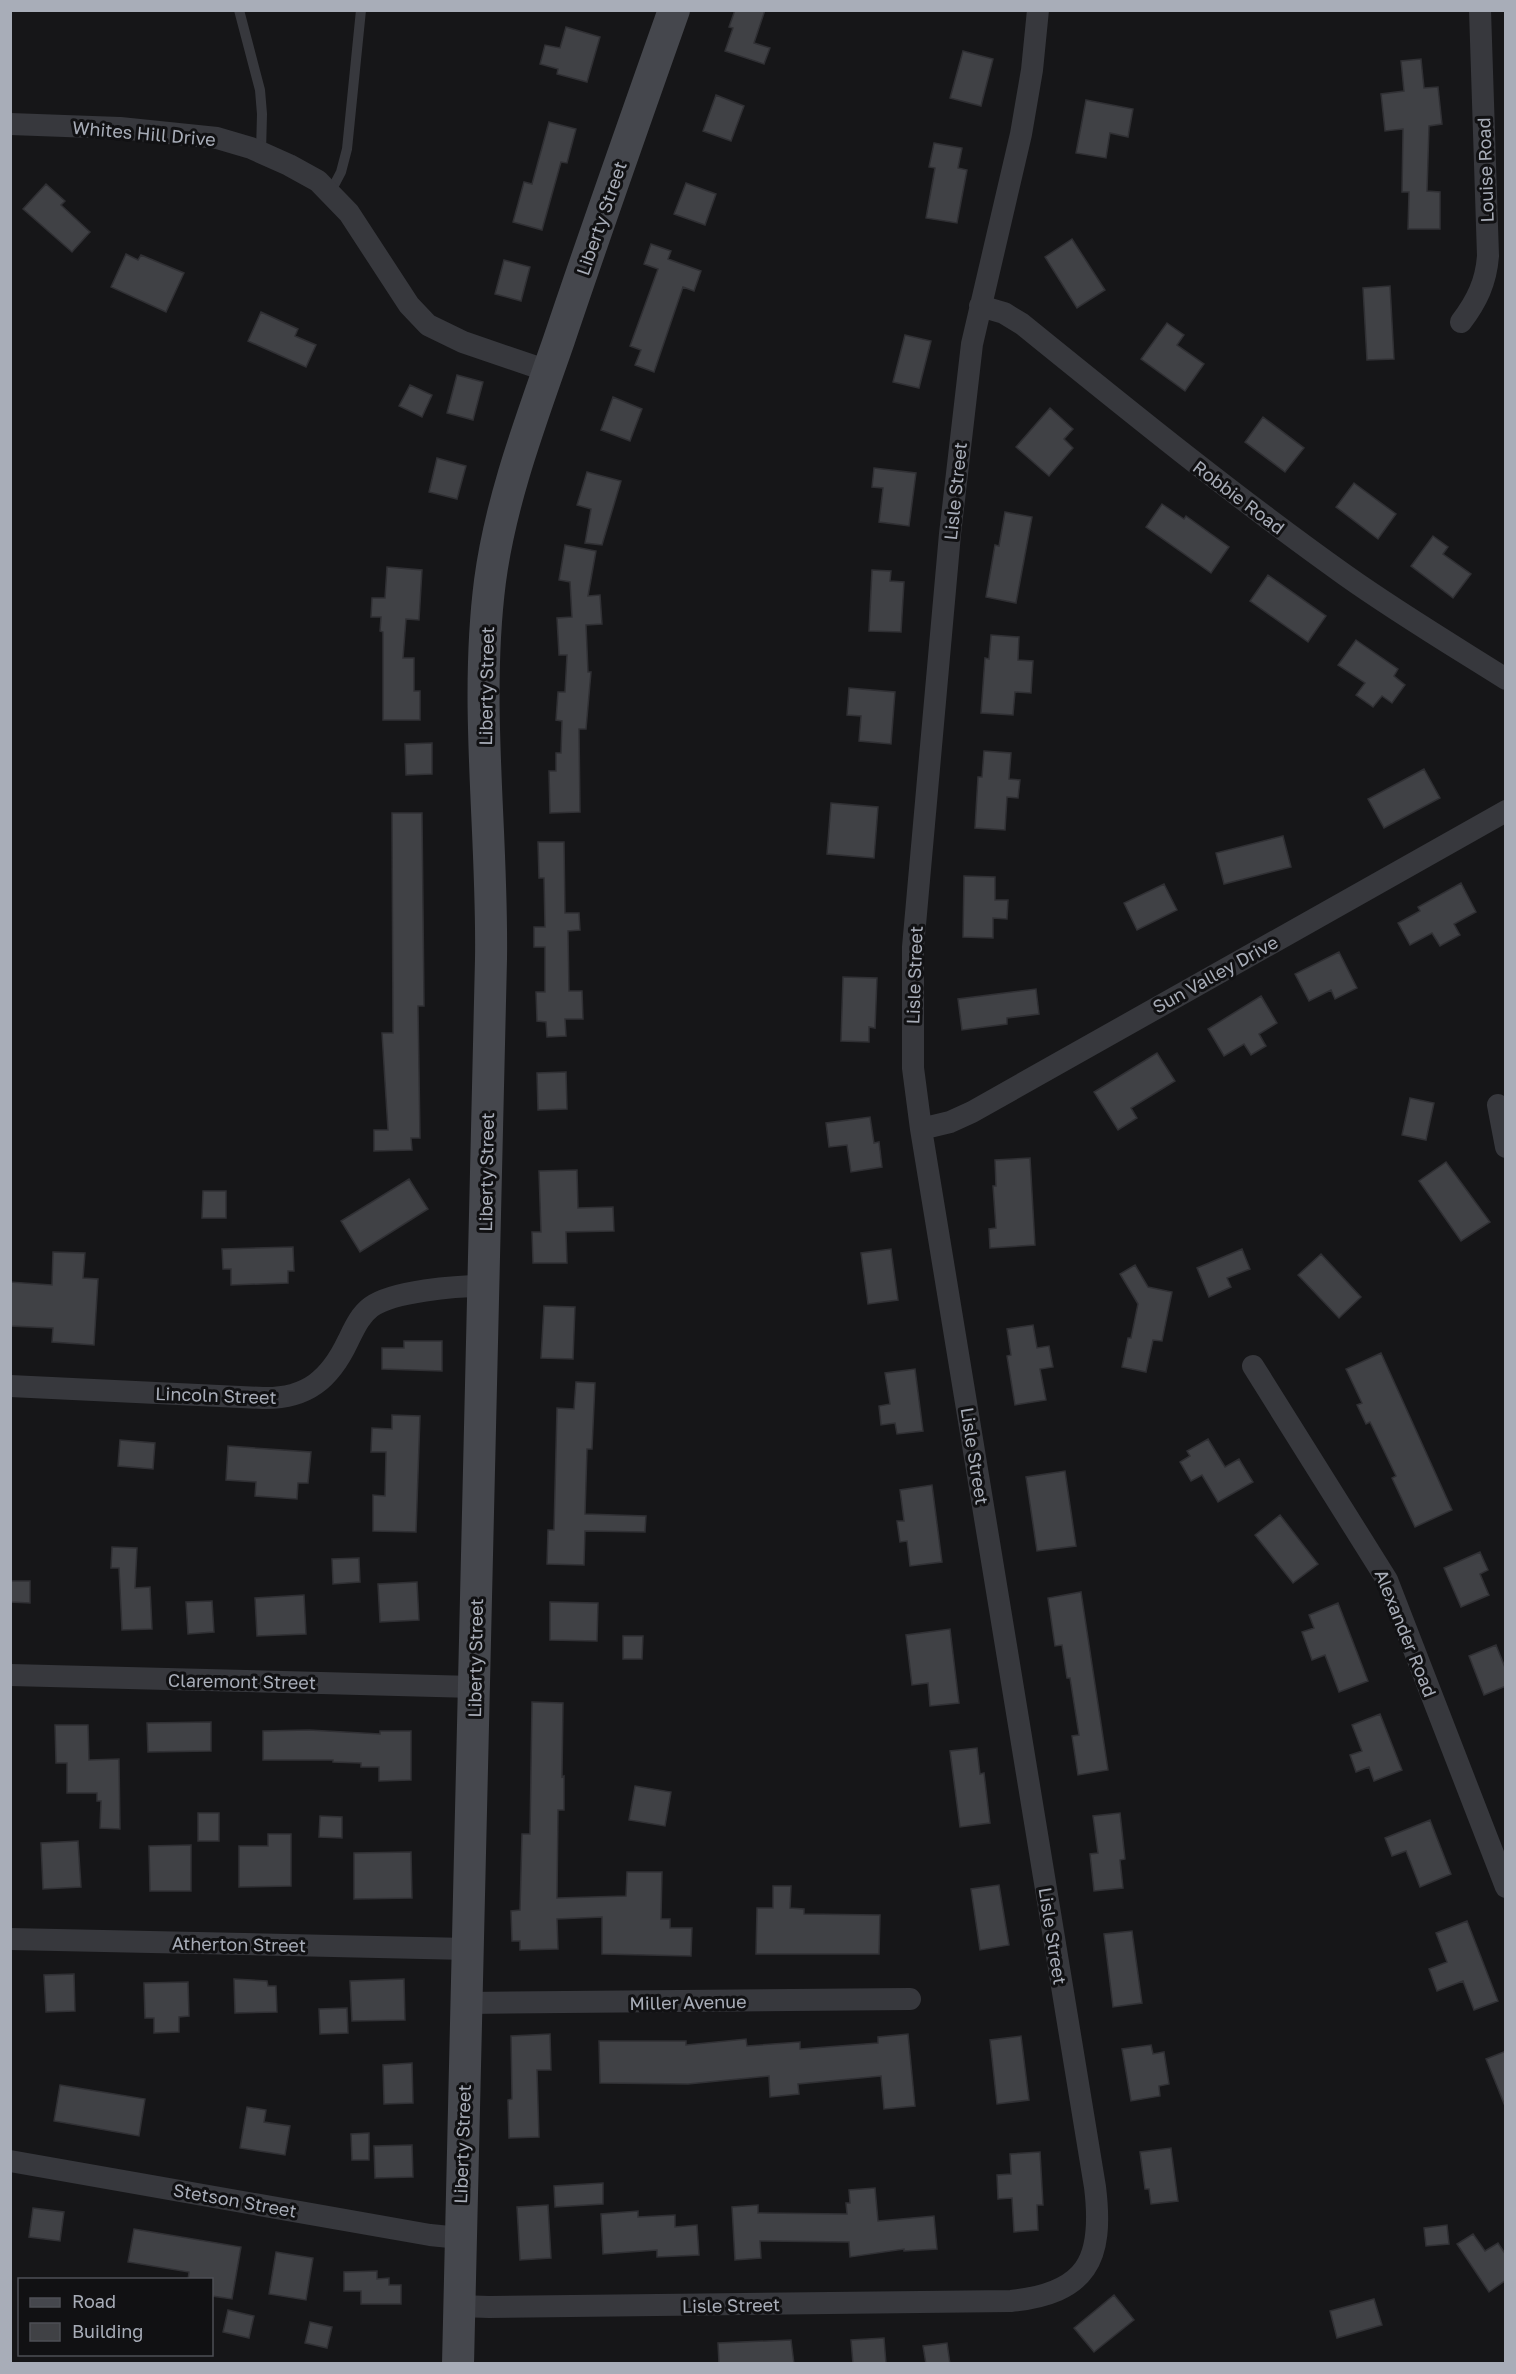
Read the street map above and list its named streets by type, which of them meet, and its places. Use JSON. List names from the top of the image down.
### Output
{
  "streets": {
    "main road": ["Liberty Street"],
    "street": [
      "Whites Hill Drive",
      "Louise Road",
      "Lisle Street",
      "Robbie Road",
      "Sun Valley Drive",
      "Lincoln Street",
      "Alexander Road",
      "Claremont Street",
      "Atherton Street",
      "Miller Avenue",
      "Stetson Street"
    ]
  },
  "crossings": [
    ["Whites Hill Drive", "Liberty Street"],
    ["Liberty Street", "Lisle Street"],
    ["Liberty Street", "Lincoln Street"],
    ["Liberty Street", "Claremont Street"],
    ["Liberty Street", "Atherton Street"],
    ["Liberty Street", "Miller Avenue"],
    ["Liberty Street", "Stetson Street"],
    ["Lisle Street", "Robbie Road"],
    ["Lisle Street", "Sun Valley Drive"]
  ],
  "legend": ["Road", "Building"]
}
